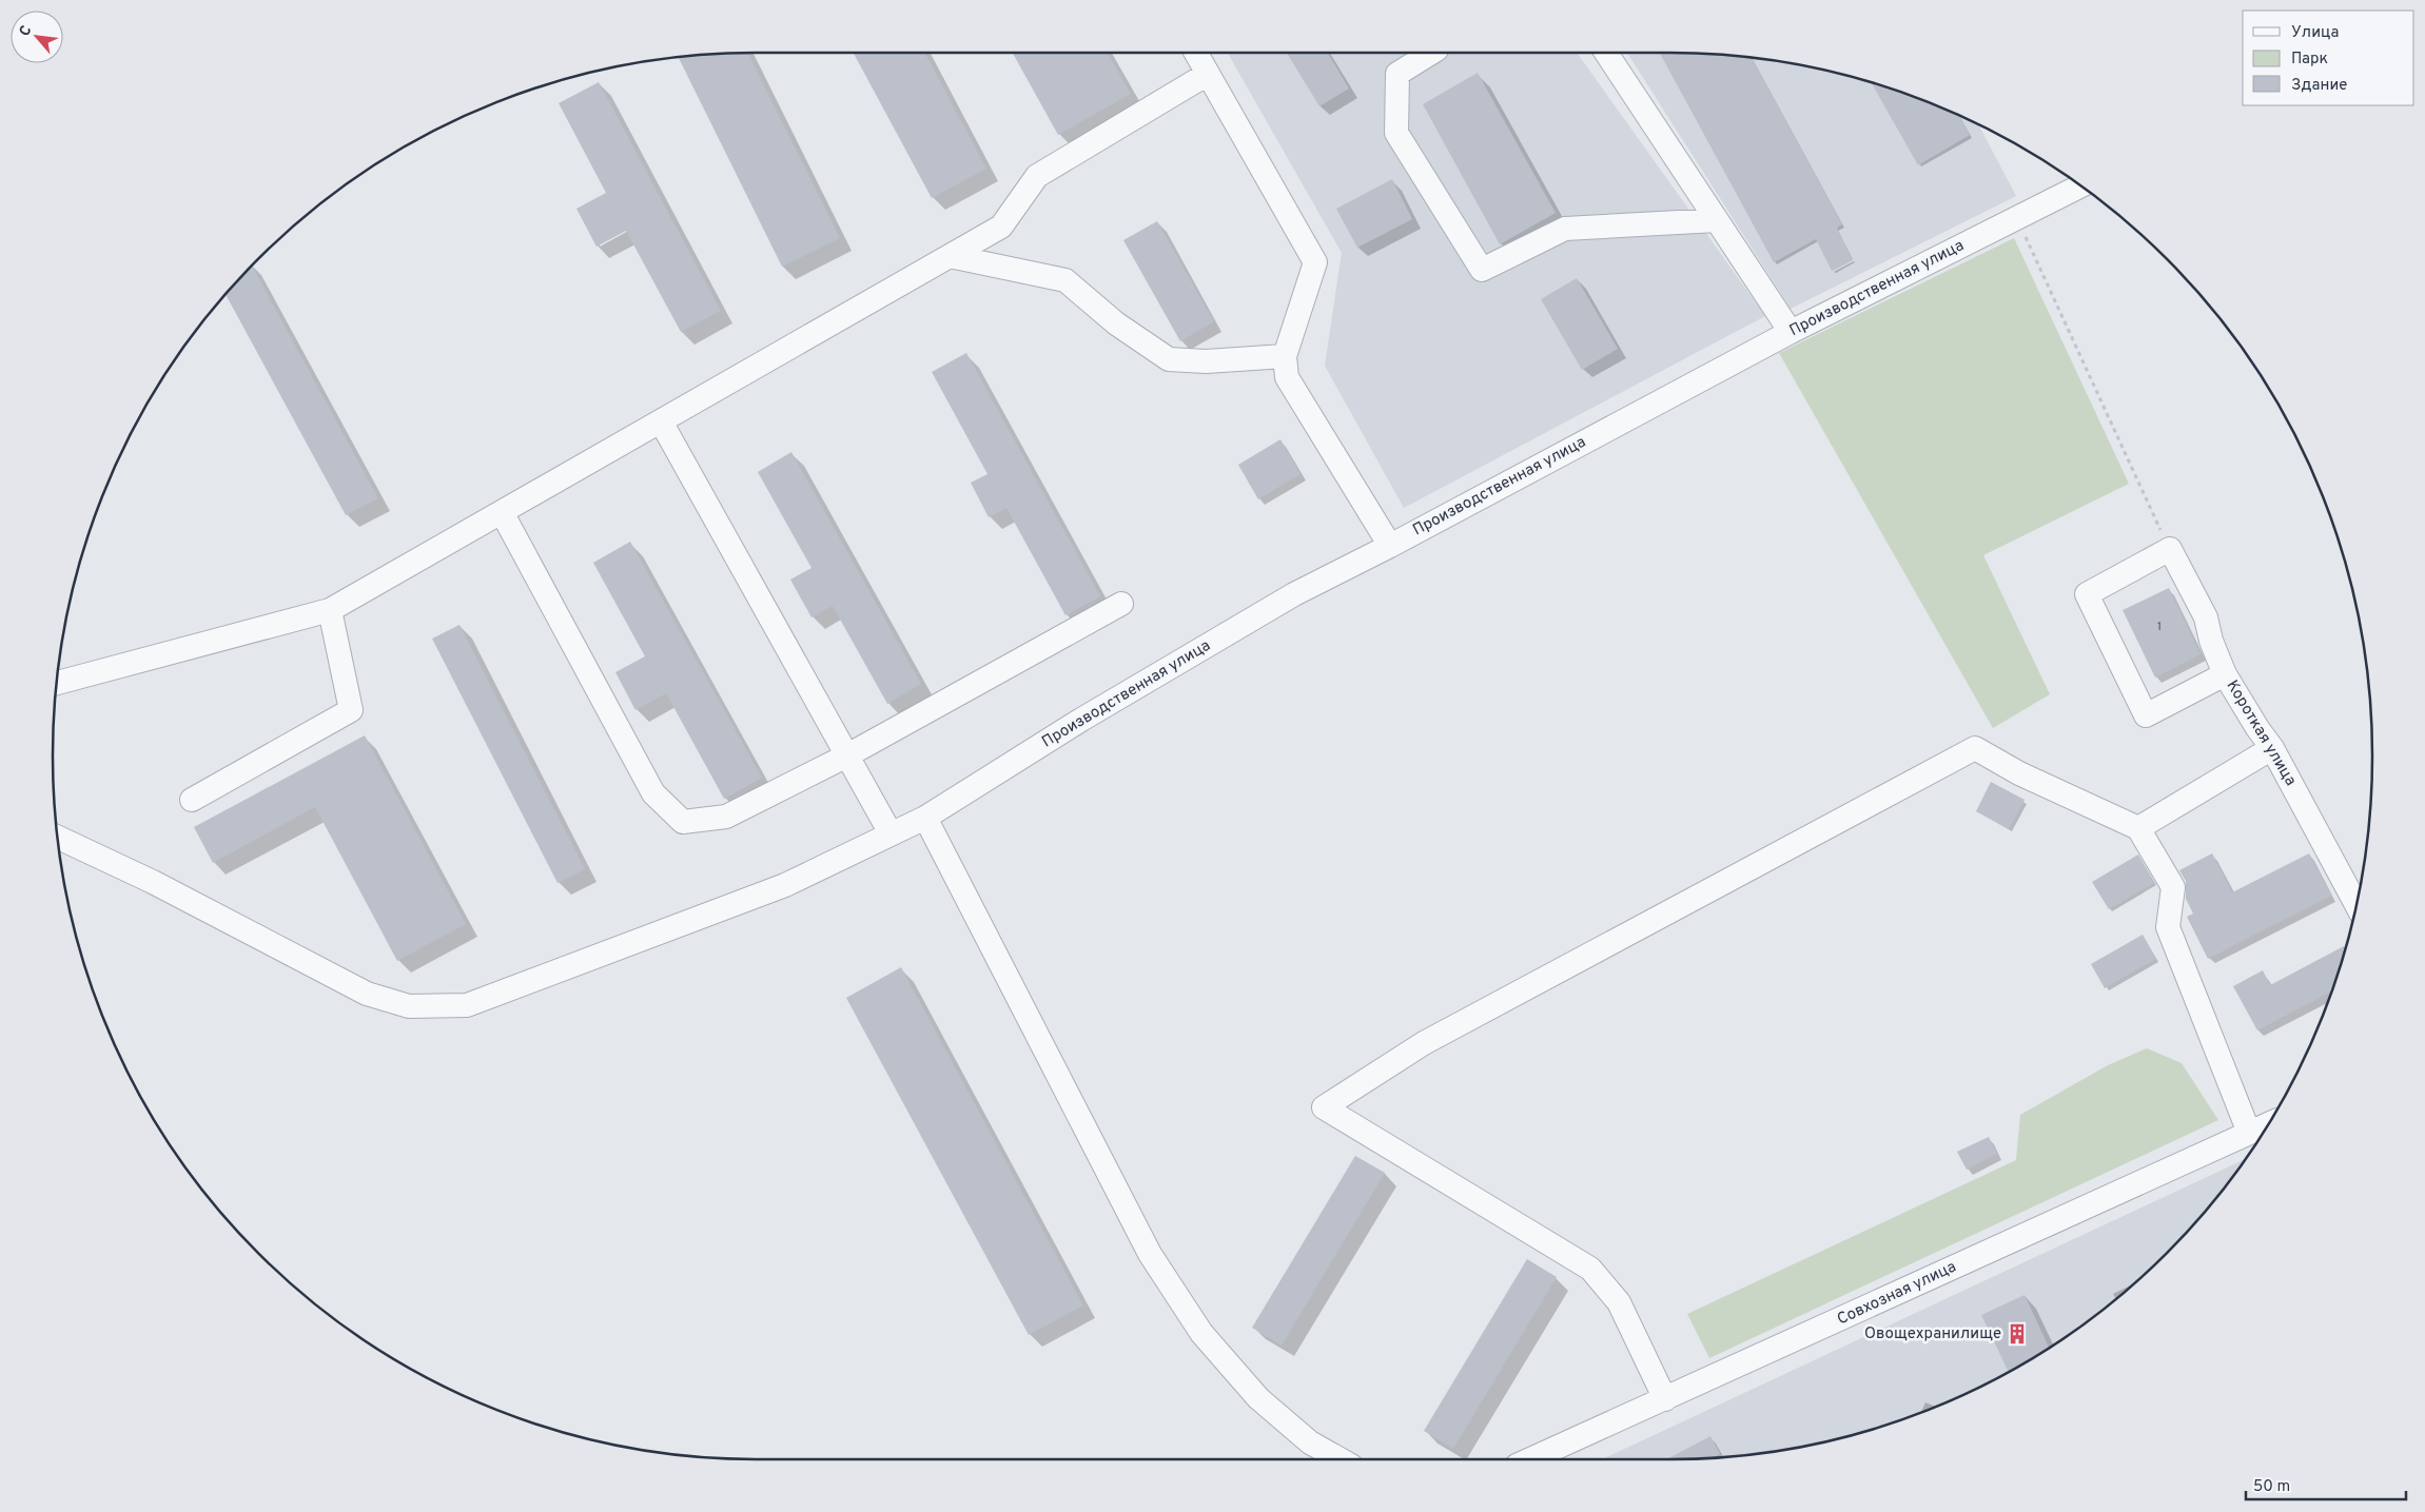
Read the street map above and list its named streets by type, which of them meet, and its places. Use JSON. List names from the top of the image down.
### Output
{
  "streets": {
    "street": ["Производственная улица", "Короткая улица", "Совхозная улица"]
  },
  "places": {
    "building": ["Овощехранилище"]
  },
  "house_numbers": ["1"],
  "legend": ["Улица", "Парк", "Здание"],
  "scale_bar": "50 m",
  "north": "top left"
}
